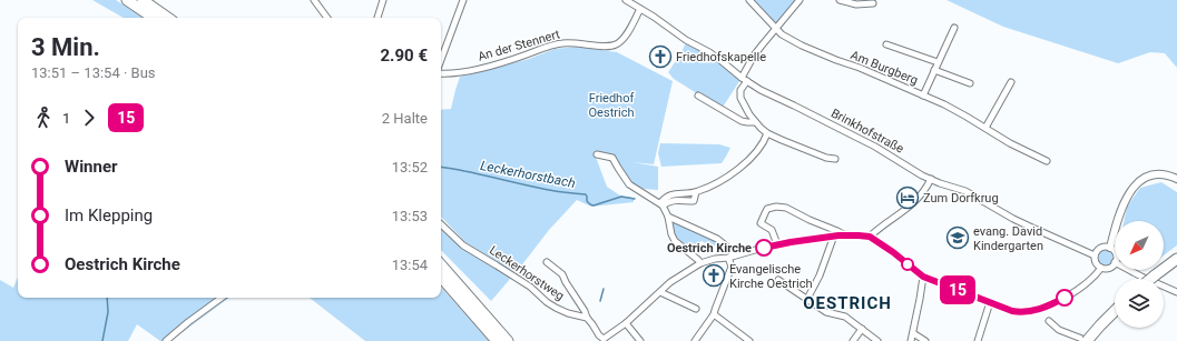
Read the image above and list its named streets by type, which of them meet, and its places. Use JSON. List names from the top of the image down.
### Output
{
  "streets": {
    "street": [
      "An der Stennert",
      "Am Burgberg",
      "Brinkhofstraße",
      "Leckerhorstweg"
    ]
  },
  "crossings": [
    ["An der Stennert", "Brinkhofstraße"]
  ],
  "districts": ["OESTRICH"],
  "water": ["Leckerhorstbach"],
  "parks": ["Friedhof Oestrich"],
  "places": {
    "church": ["Friedhofskapelle", "Evangelische Kirche Oestrich"],
    "hotel": ["Zum Dorfkrug"],
    "school or university": ["evang. David Kindergarten"],
    "other": ["Oestrich Kirche"]
  },
  "lines": ["bus line 15"],
  "north": "bottom left",
  "page": {
    "on_map": "15",
    "heading": ["3 Min.", "13:51 – 13:54 · Bus", "2.90 €"],
    "legs": ["1", "15", "2 Halte"],
    "list": [
      {
        "name": "Winner",
        "value": "13:52"
      },
      {
        "name": "Im Klepping",
        "value": "13:53"
      },
      {
        "name": "Oestrich Kirche",
        "value": "13:54"
      }
    ]
  }
}
